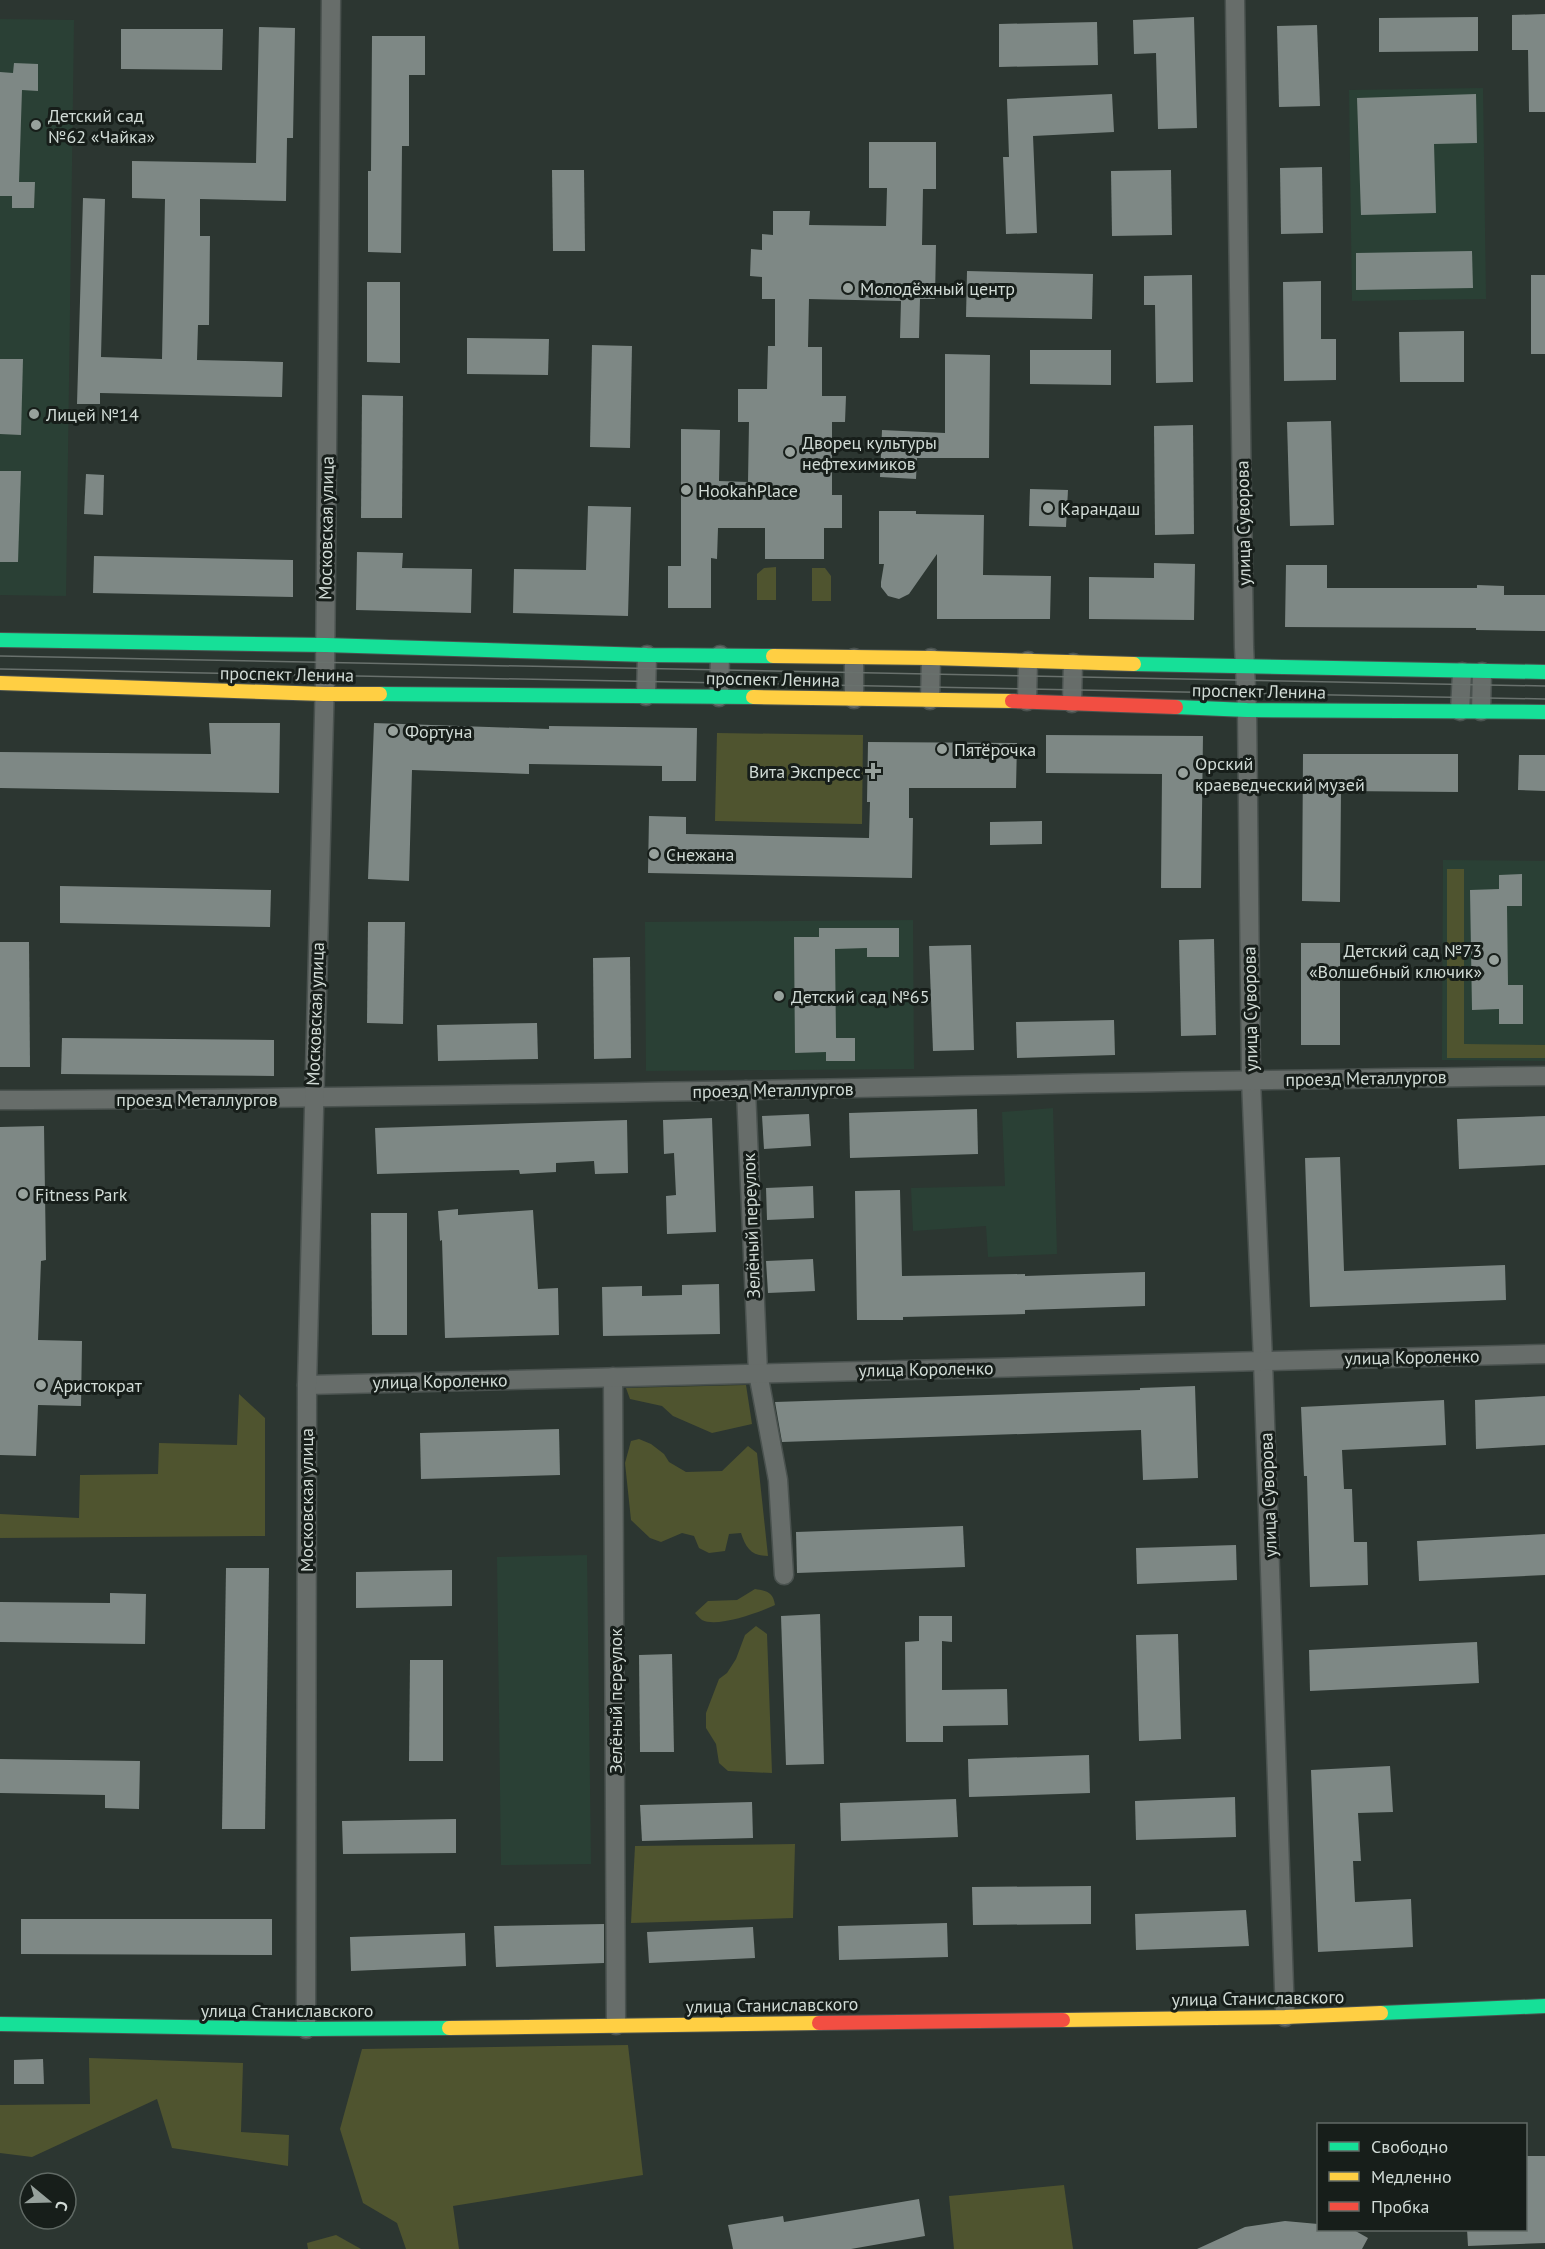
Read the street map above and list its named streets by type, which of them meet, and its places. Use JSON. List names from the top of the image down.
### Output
{
  "streets": {
    "main road": ["проспект Ленина", "улица Станиславского"],
    "street": [
      "улица Суворова",
      "Московская улица",
      "проезд Металлургов",
      "Зелёный переулок",
      "улица Короленко"
    ]
  },
  "crossings": [
    ["улица Суворова", "проспект Ленина"],
    ["улица Суворова", "проезд Металлургов"],
    ["улица Суворова", "улица Короленко"],
    ["улица Суворова", "улица Станиславского"],
    ["Московская улица", "проспект Ленина"],
    ["Московская улица", "проезд Металлургов"],
    ["Московская улица", "улица Короленко"],
    ["Московская улица", "улица Станиславского"],
    ["проезд Металлургов", "Зелёный переулок"],
    ["Зелёный переулок", "улица Короленко"],
    ["Зелёный переулок", "улица Станиславского"]
  ],
  "places": {
    "other": [
      "Детский сад №62 «Чайка»",
      "Молодёжный центр",
      "Лицей №14",
      "Дворец культуры нефтехимиков",
      "HookahPlace",
      "Карандаш",
      "Фортуна",
      "Пятёрочка",
      "Орский краеведческий музей",
      "Снежана",
      "Детский сад №73 «Волшебный ключик»",
      "Детский сад №65",
      "Fitness Park",
      "Аристократ"
    ],
    "health": ["Вита Экспресс"]
  },
  "legend": ["Свободно", "Медленно", "Пробка"],
  "north": "right"
}
